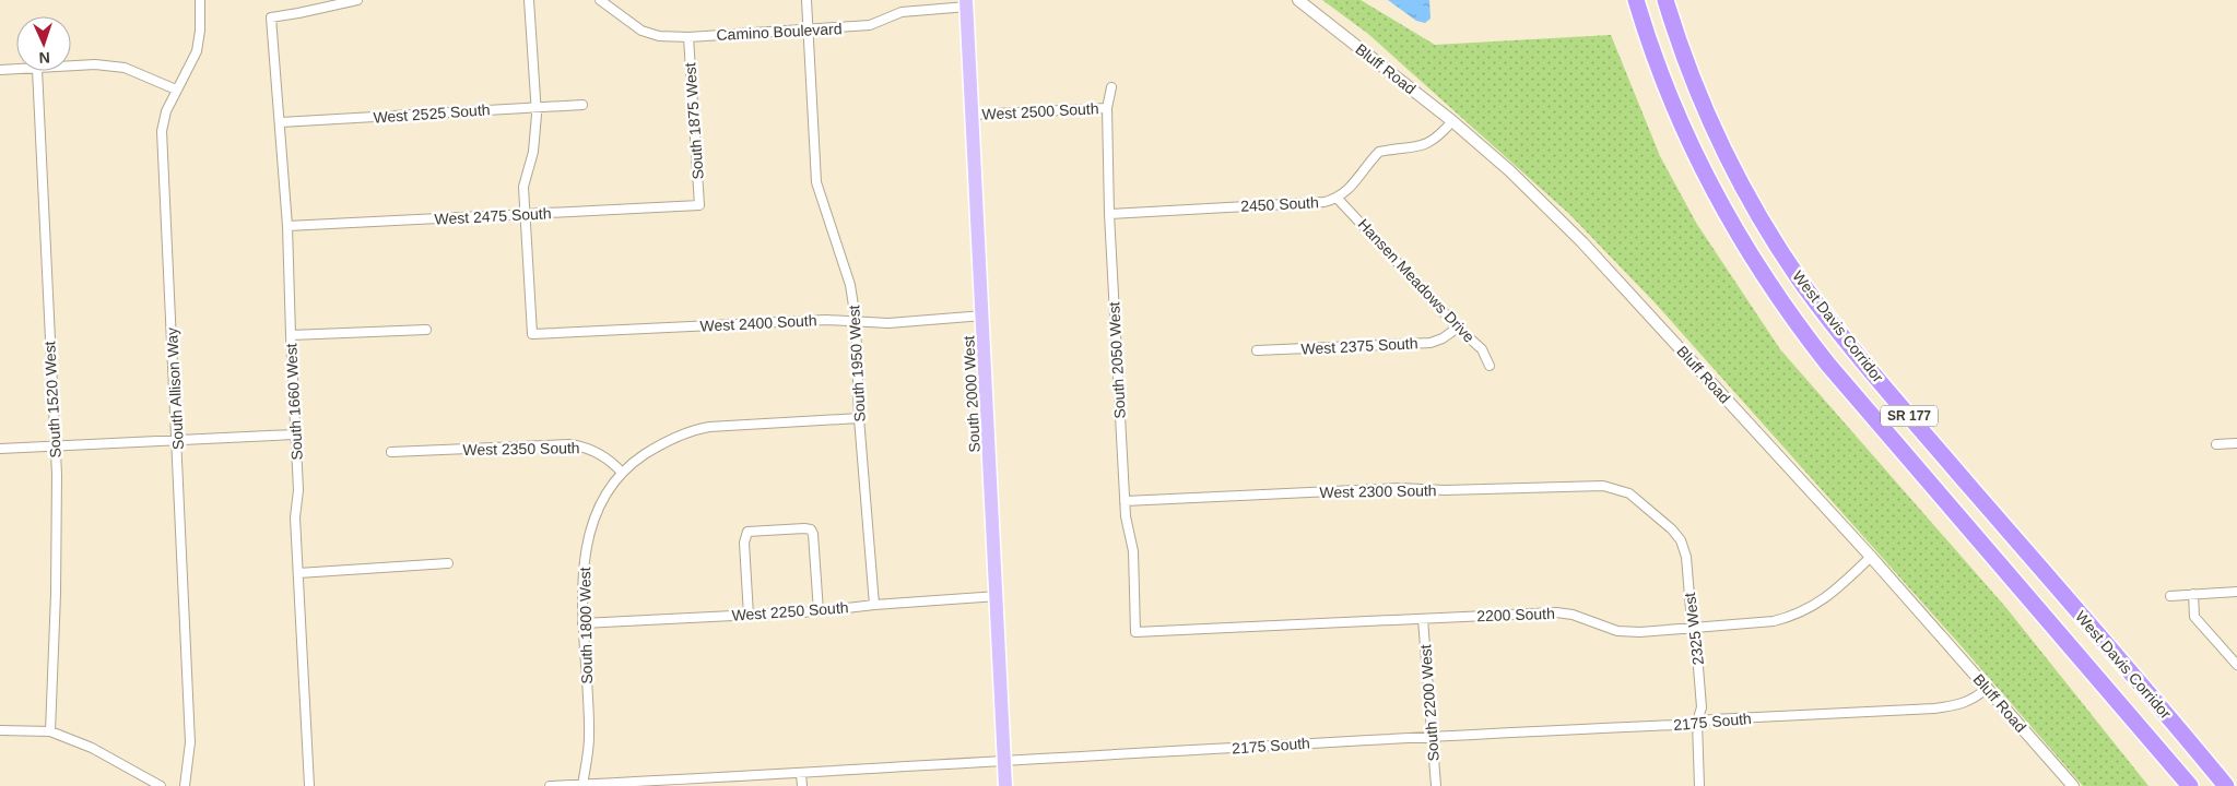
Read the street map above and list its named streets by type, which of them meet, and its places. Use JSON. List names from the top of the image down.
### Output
{
  "streets": {
    "highway": ["West Davis Corridor", "SR 177"],
    "main road": ["South 2000 West"],
    "street": [
      "Camino Boulevard",
      "Bluff Road",
      "West 2500 South",
      "West 2525 South",
      "South 1875 West",
      "2450 South",
      "West 2475 South",
      "Hansen Meadows Drive",
      "West 2400 South",
      "West 2375 South",
      "South 2050 West",
      "South 1950 West",
      "South Allison Way",
      "South 1520 West",
      "South 1660 West",
      "West 2350 South",
      "West 2300 South",
      "West 2250 South",
      "2200 South",
      "South 1800 West",
      "2325 West",
      "South 2200 West",
      "2175 South"
    ]
  },
  "crossings": [
    ["Camino Boulevard", "South 1875 West"],
    ["Camino Boulevard", "South 1950 West"],
    ["Camino Boulevard", "South 2000 West"],
    ["Bluff Road", "2450 South"],
    ["Bluff Road", "2200 South"],
    ["Bluff Road", "2175 South"],
    ["West 2500 South", "South 2050 West"],
    ["West 2500 South", "South 2000 West"],
    ["West 2525 South", "South 1660 West"],
    ["South 1875 West", "West 2475 South"],
    ["2450 South", "Hansen Meadows Drive"],
    ["2450 South", "South 2050 West"],
    ["West 2475 South", "West 2400 South"],
    ["West 2475 South", "South 1660 West"],
    ["Hansen Meadows Drive", "West 2375 South"],
    ["West 2400 South", "South 1950 West"],
    ["West 2400 South", "South 2000 West"],
    ["South 2050 West", "West 2300 South"],
    ["South 2050 West", "2200 South"],
    ["South 1950 West", "West 2250 South"],
    ["South 2000 West", "West 2250 South"],
    ["South 2000 West", "2175 South"],
    ["West 2350 South", "South 1800 West"],
    ["West 2300 South", "2325 West"],
    ["West 2250 South", "South 1800 West"],
    ["2200 South", "2325 West"],
    ["2200 South", "South 2200 West"],
    ["South 1800 West", "2175 South"],
    ["2325 West", "2175 South"],
    ["South 2200 West", "2175 South"]
  ],
  "north": "bottom"
}
